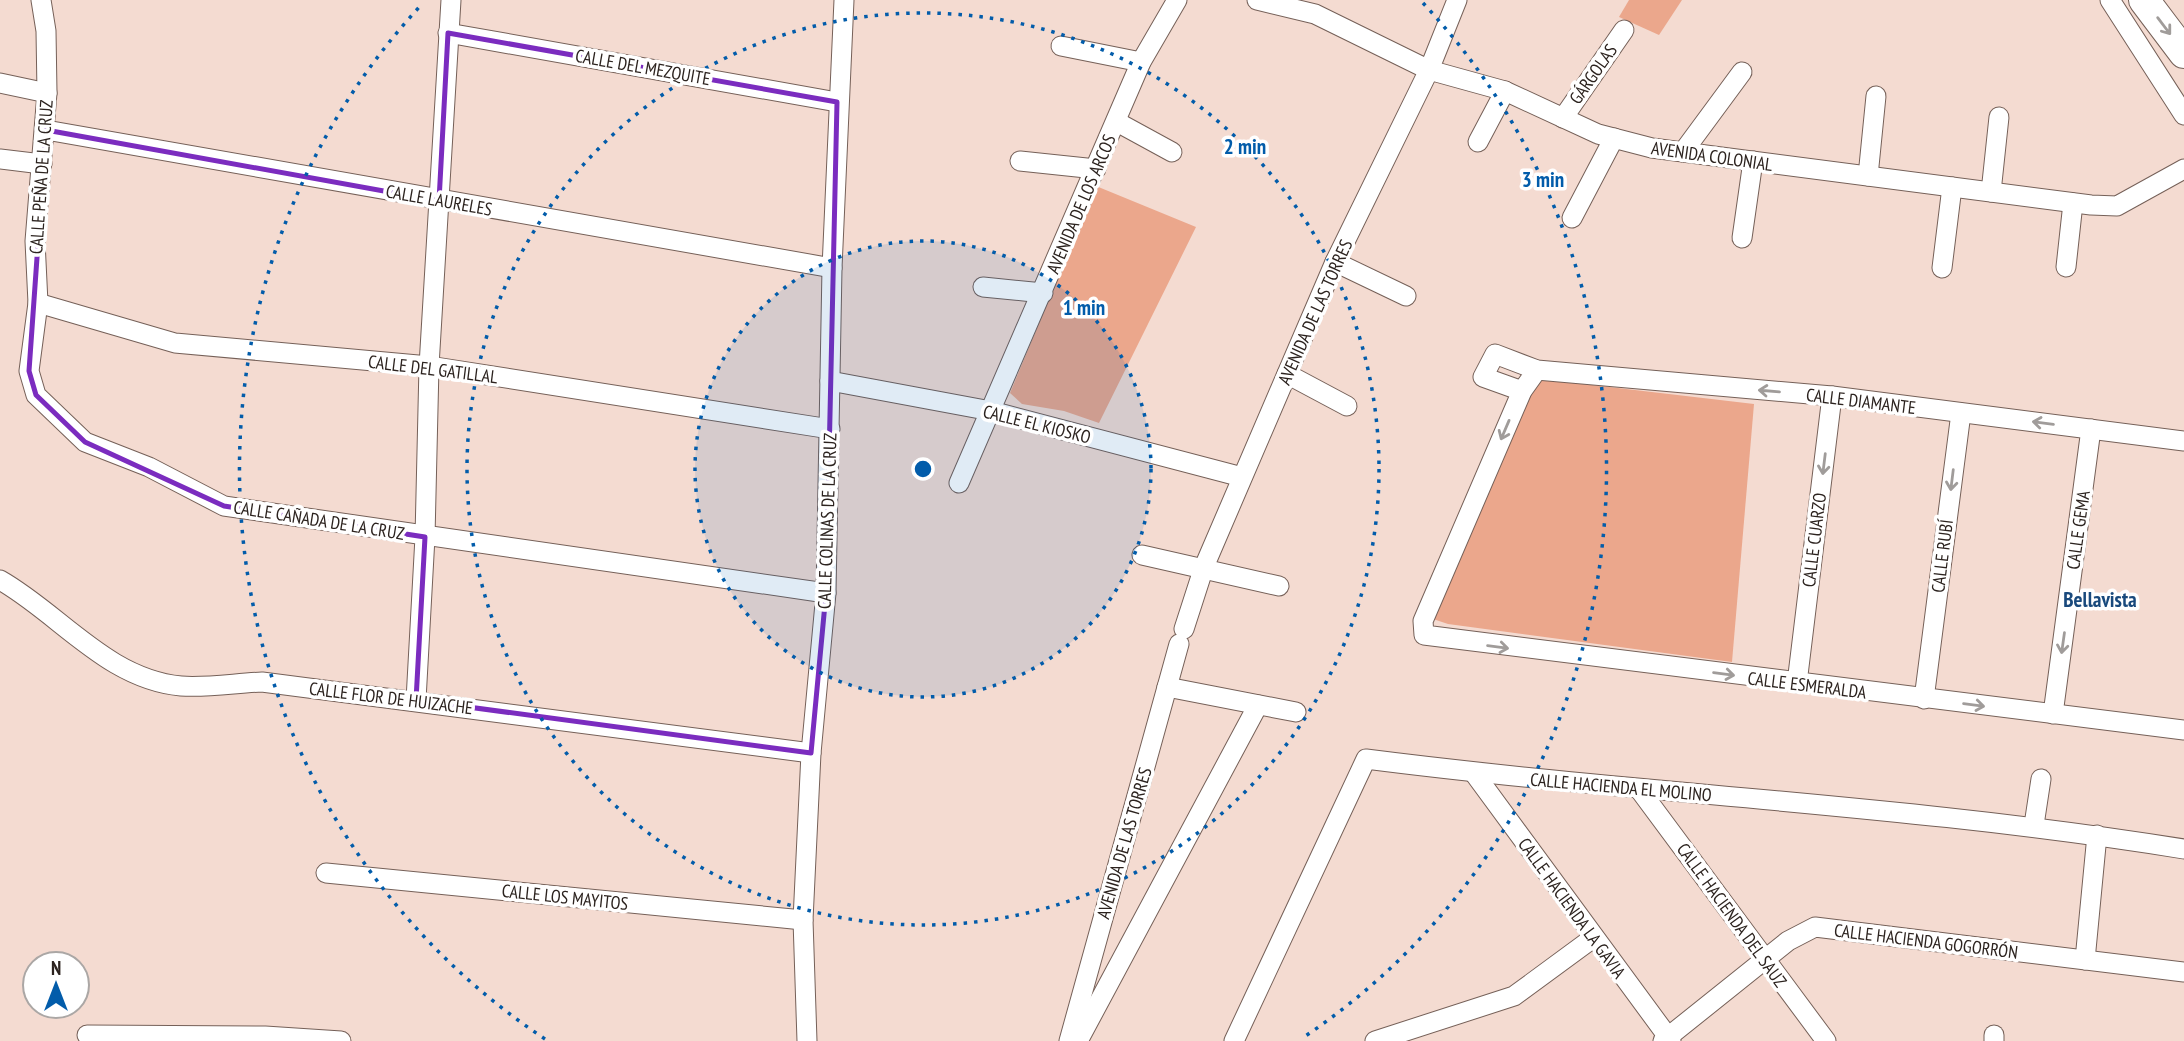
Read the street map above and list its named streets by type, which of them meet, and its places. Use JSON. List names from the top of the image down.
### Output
{
  "streets": {
    "street": [
      "CALLE DEL MEZQUITE",
      "GÁRGOLAS",
      "AVENIDA COLONIAL",
      "CALLE PEÑA DE LA CRUZ",
      "CALLE LAURELES",
      "AVENIDA DE LOS ARCOS",
      "AVENIDA DE LAS TORRES",
      "CALLE DEL GATILLAL",
      "CALLE DIAMANTE",
      "CALLE EL KIOSKO",
      "CALLE CAÑADA DE LA CRUZ",
      "CALLE COLINAS DE LA CRUZ",
      "CALLE GEMA",
      "CALLE CUARZO",
      "CALLE RUBÍ",
      "CALLE ESMERALDA",
      "CALLE FLOR DE HUIZACHE",
      "CALLE HACIENDA EL MOLINO",
      "CALLE LOS MAYITOS",
      "CALLE HACIENDA LA GAVIA",
      "CALLE HACIENDA DEL SAUZ",
      "CALLE HACIENDA GOGORRÓN"
    ]
  },
  "crossings": [
    ["CALLE DEL MEZQUITE", "CALLE CAÑADA DE LA CRUZ"],
    ["CALLE DEL MEZQUITE", "CALLE COLINAS DE LA CRUZ"],
    ["GÁRGOLAS", "AVENIDA COLONIAL"],
    ["AVENIDA COLONIAL", "AVENIDA DE LAS TORRES"],
    ["CALLE PEÑA DE LA CRUZ", "CALLE LAURELES"],
    ["CALLE PEÑA DE LA CRUZ", "CALLE DEL GATILLAL"],
    ["CALLE PEÑA DE LA CRUZ", "CALLE CAÑADA DE LA CRUZ"],
    ["CALLE LAURELES", "CALLE CAÑADA DE LA CRUZ"],
    ["CALLE LAURELES", "CALLE COLINAS DE LA CRUZ"],
    ["AVENIDA DE LOS ARCOS", "CALLE EL KIOSKO"],
    ["AVENIDA DE LAS TORRES", "CALLE EL KIOSKO"],
    ["CALLE DEL GATILLAL", "CALLE CAÑADA DE LA CRUZ"],
    ["CALLE DEL GATILLAL", "CALLE COLINAS DE LA CRUZ"],
    ["CALLE DIAMANTE", "CALLE GEMA"],
    ["CALLE DIAMANTE", "CALLE CUARZO"],
    ["CALLE DIAMANTE", "CALLE RUBÍ"],
    ["CALLE DIAMANTE", "CALLE ESMERALDA"],
    ["CALLE EL KIOSKO", "CALLE COLINAS DE LA CRUZ"],
    ["CALLE CAÑADA DE LA CRUZ", "CALLE COLINAS DE LA CRUZ"],
    ["CALLE CAÑADA DE LA CRUZ", "CALLE FLOR DE HUIZACHE"],
    ["CALLE COLINAS DE LA CRUZ", "CALLE FLOR DE HUIZACHE"],
    ["CALLE COLINAS DE LA CRUZ", "CALLE LOS MAYITOS"],
    ["CALLE GEMA", "CALLE ESMERALDA"],
    ["CALLE CUARZO", "CALLE ESMERALDA"],
    ["CALLE RUBÍ", "CALLE ESMERALDA"],
    ["CALLE HACIENDA EL MOLINO", "CALLE HACIENDA LA GAVIA"],
    ["CALLE HACIENDA EL MOLINO", "CALLE HACIENDA DEL SAUZ"],
    ["CALLE HACIENDA LA GAVIA", "CALLE HACIENDA GOGORRÓN"],
    ["CALLE HACIENDA DEL SAUZ", "CALLE HACIENDA GOGORRÓN"]
  ],
  "one_way": [
    "CALLE DIAMANTE",
    "CALLE GEMA",
    "CALLE CUARZO",
    "CALLE RUBÍ"
  ],
  "districts": ["Bellavista"],
  "north": "top",
  "rings": ["2 min", "3 min", "1 min"]
}
